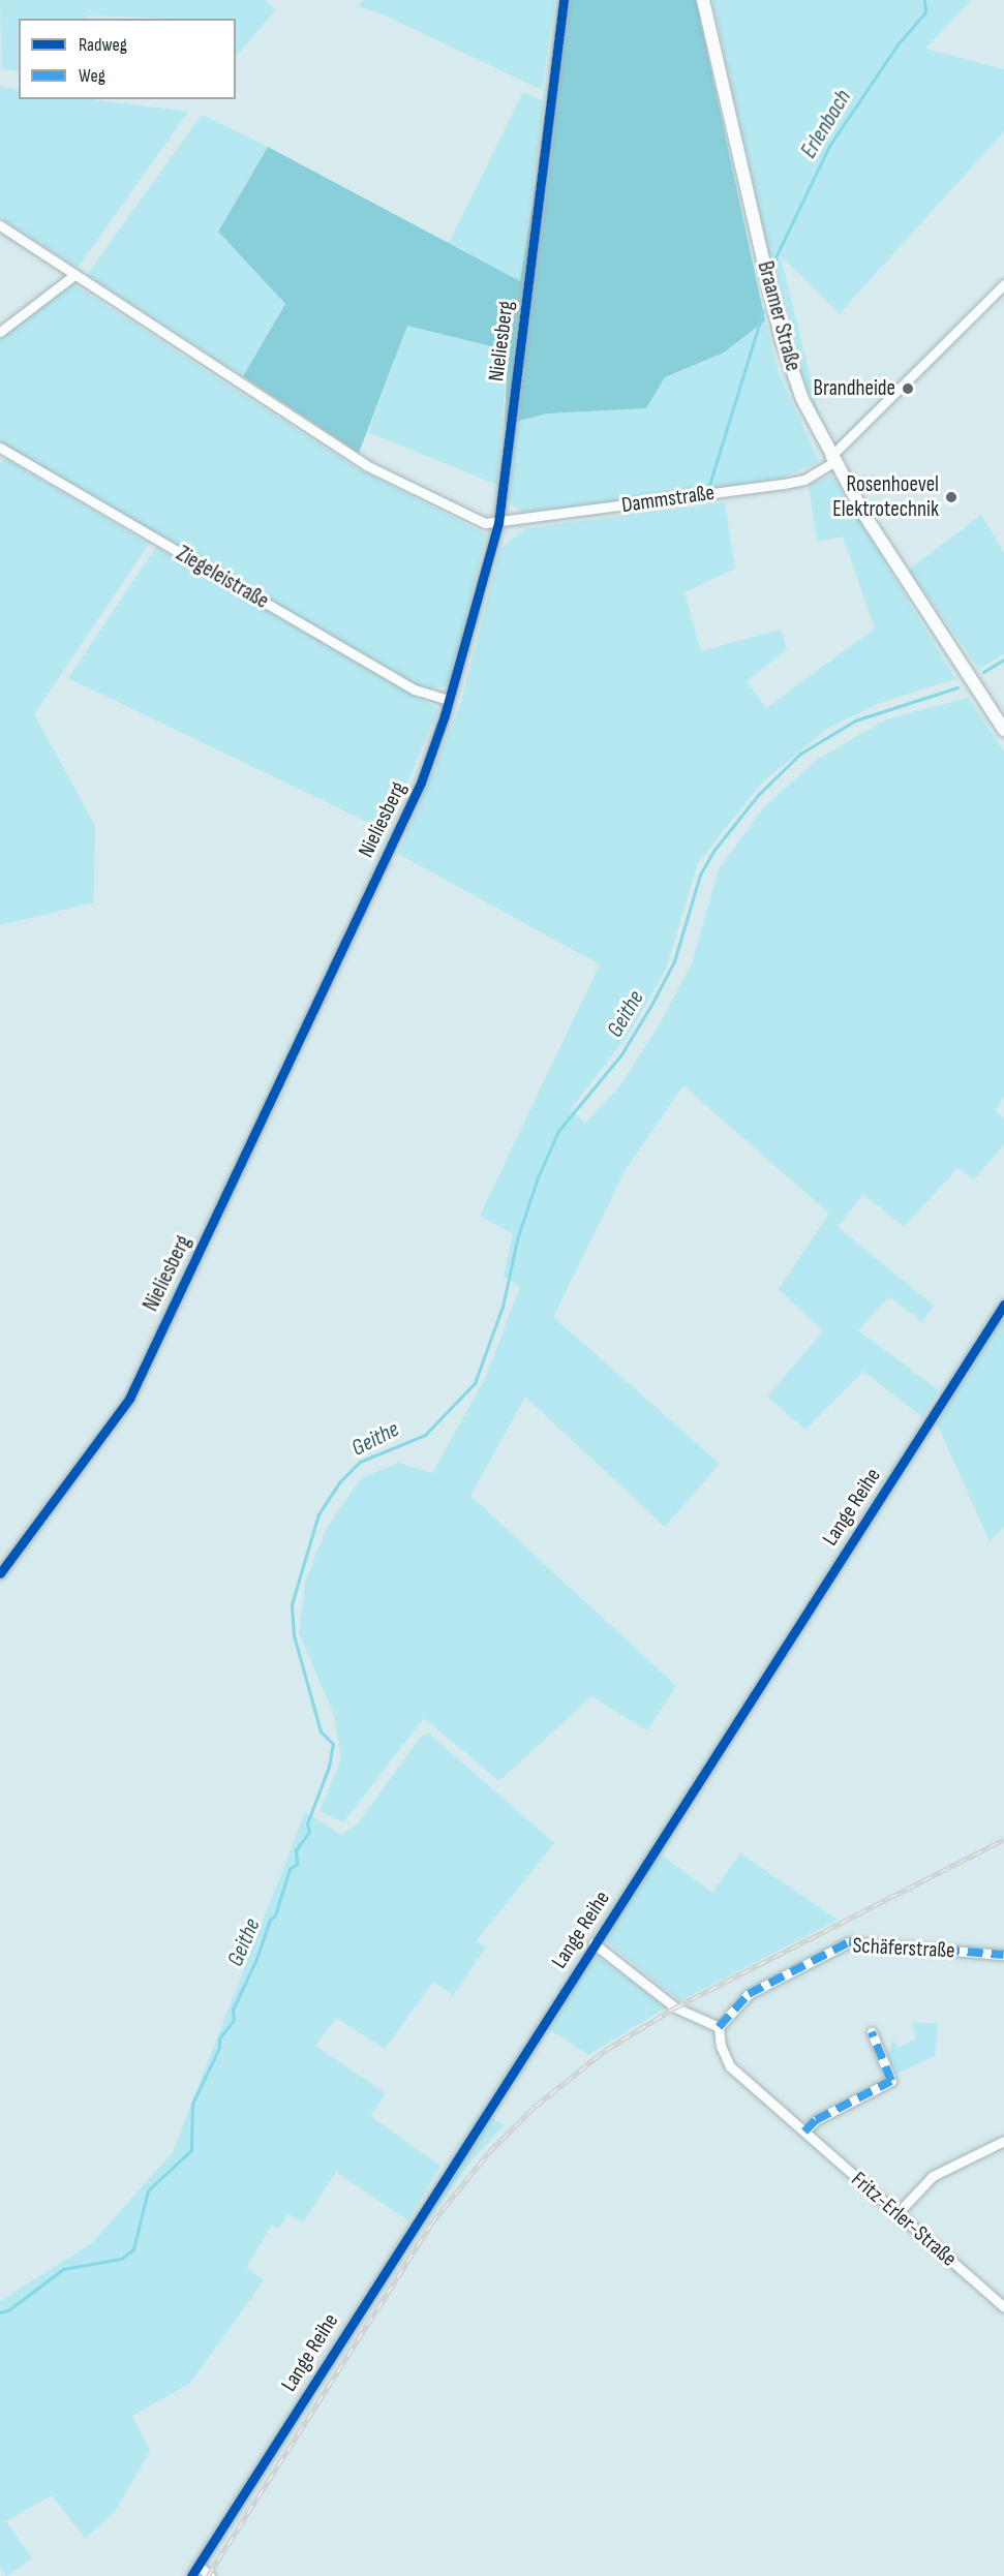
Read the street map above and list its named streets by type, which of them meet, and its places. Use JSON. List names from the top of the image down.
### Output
{
  "streets": {
    "street": [
      "Braamer Straße",
      "Nieliesberg",
      "Dammstraße",
      "Ziegeleistraße",
      "Lange Reihe",
      "Schäferstraße",
      "Fritz-Erler-Straße"
    ]
  },
  "crossings": [
    ["Braamer Straße", "Dammstraße"],
    ["Nieliesberg", "Dammstraße"],
    ["Nieliesberg", "Ziegeleistraße"],
    ["Schäferstraße", "Fritz-Erler-Straße"]
  ],
  "water": ["Erlenbach", "Geithe"],
  "places": ["Brandheide", "Rosenhoevel Elektrotechnik"],
  "legend": ["Radweg", "Weg"]
}
